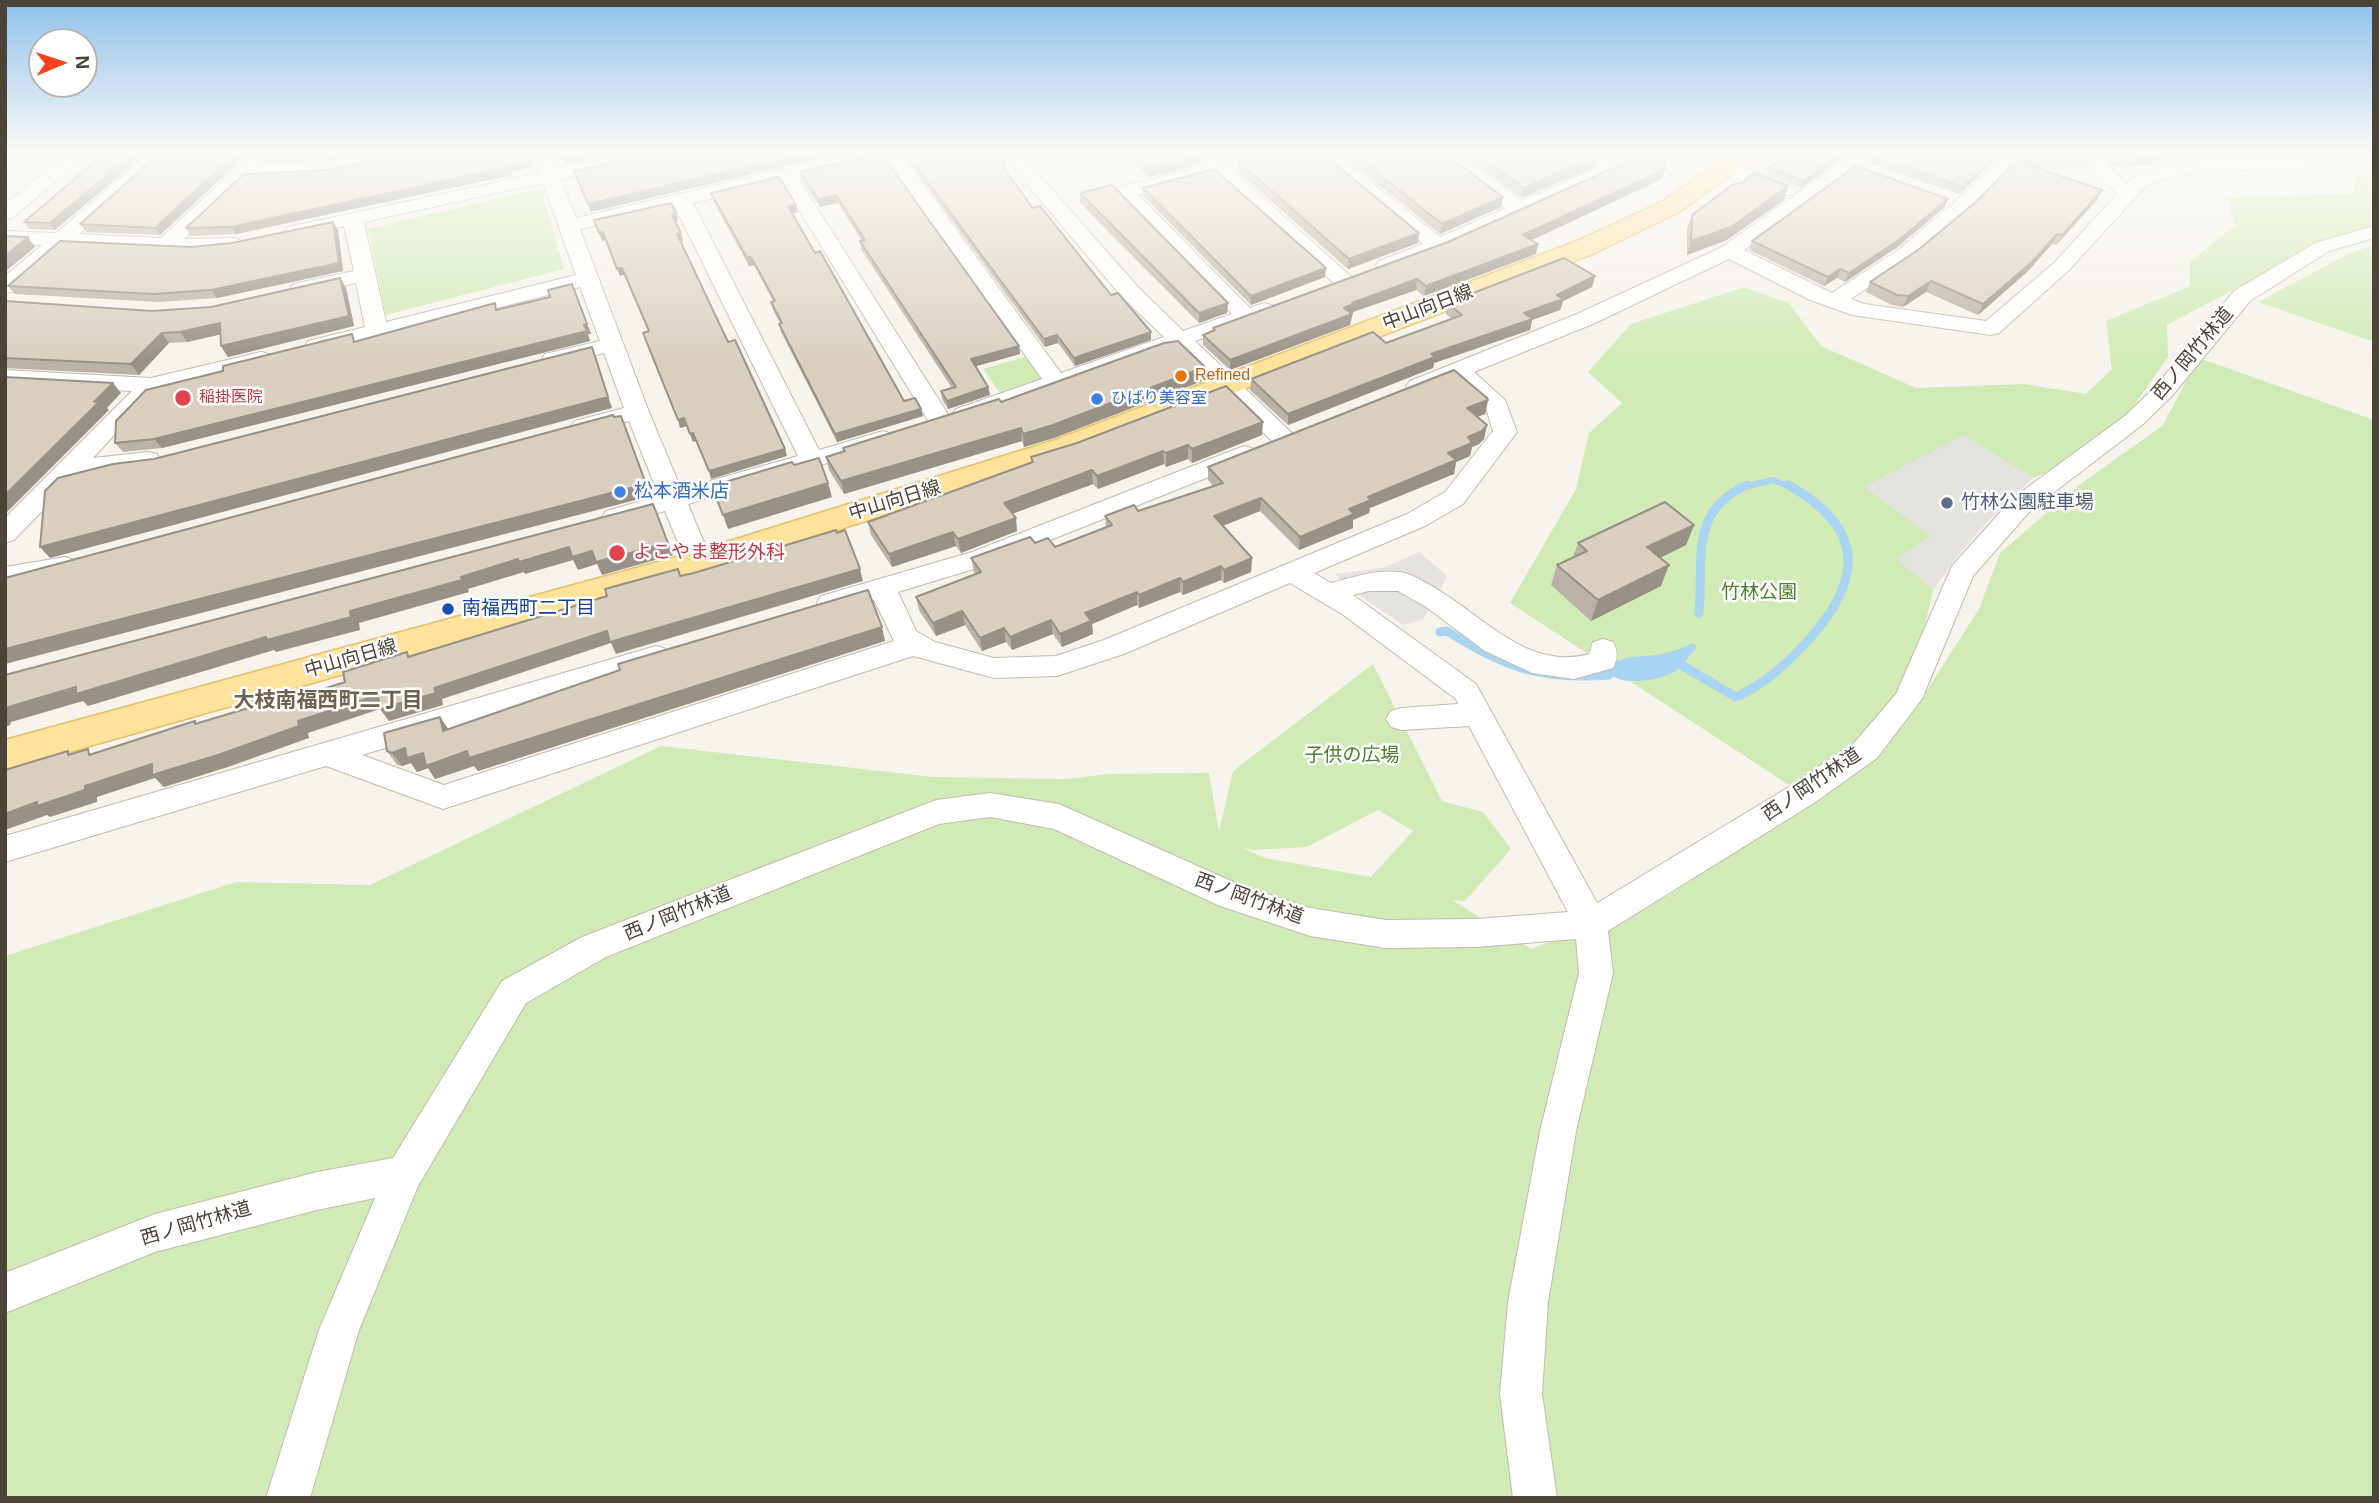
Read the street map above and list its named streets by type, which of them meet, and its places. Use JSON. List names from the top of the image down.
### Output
{
  "streets": {
    "main road": ["中山向日線"],
    "street": ["西ノ岡竹林道"]
  },
  "districts": ["大枝南福西町二丁目"],
  "parks": ["竹林公園", "子供の広場"],
  "places": [
    "Refined",
    "稲掛医院",
    "ひばり美容室",
    "松本酒米店",
    "竹林公園駐車場",
    "よこやま整形外科",
    "南福西町二丁目"
  ],
  "north": "right"
}
